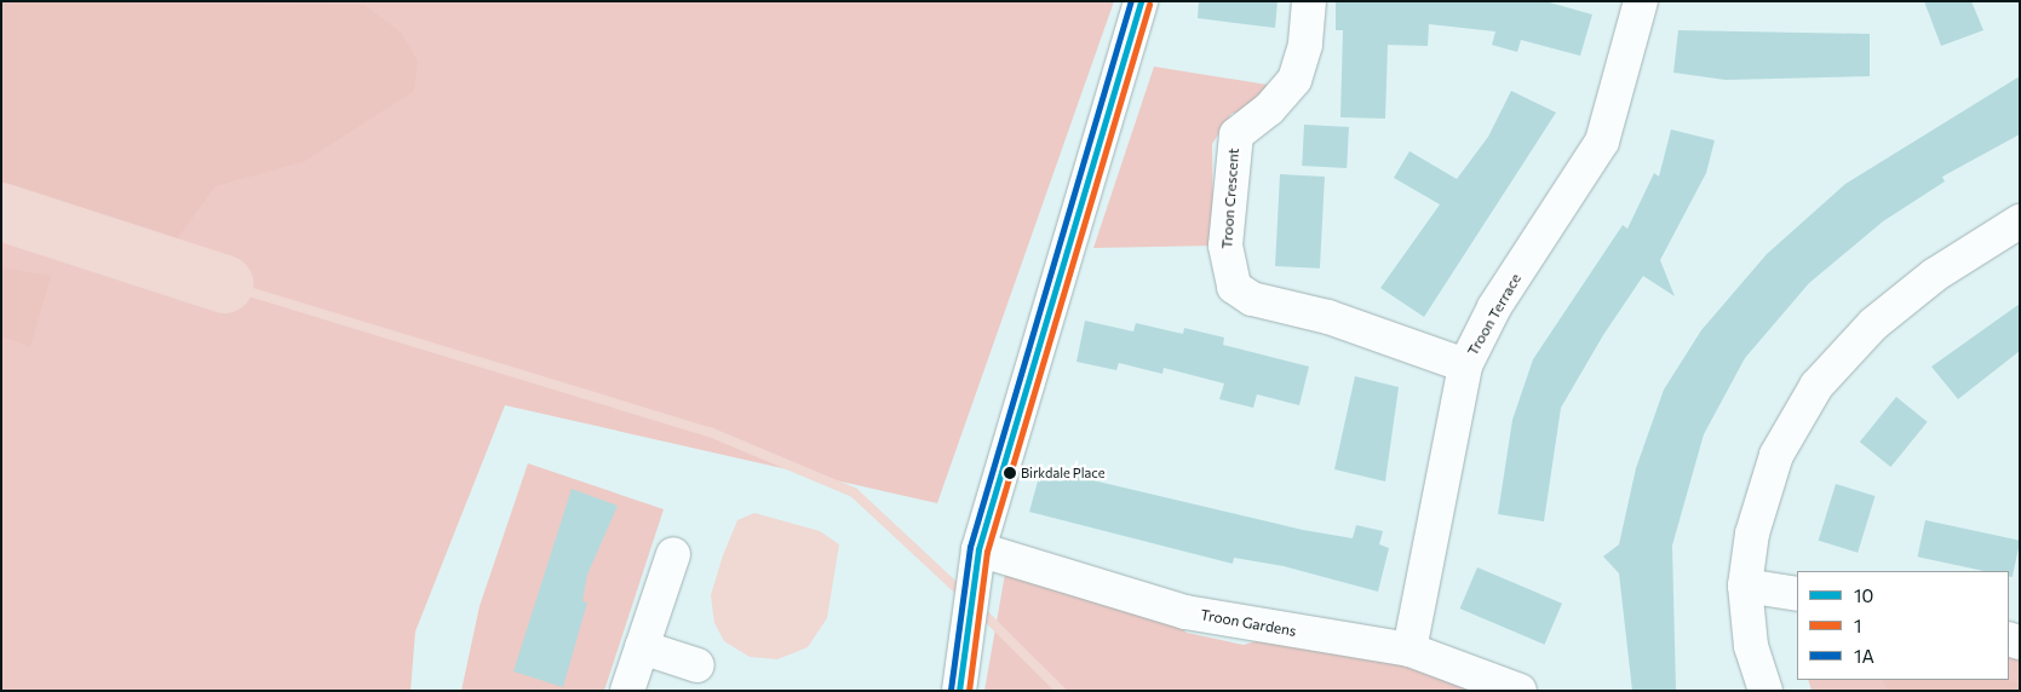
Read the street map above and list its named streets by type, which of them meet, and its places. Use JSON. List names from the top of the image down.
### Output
{
  "streets": {
    "street": ["Troon Crescent", "Troon Terrace", "Troon Gardens"]
  },
  "crossings": [
    ["Troon Crescent", "Troon Terrace"],
    ["Troon Terrace", "Troon Gardens"]
  ],
  "places": ["Birkdale Place"],
  "lines": ["transit line 10", "transit line 1A", "transit line 1"],
  "legend": ["10", "1", "1A"]
}
